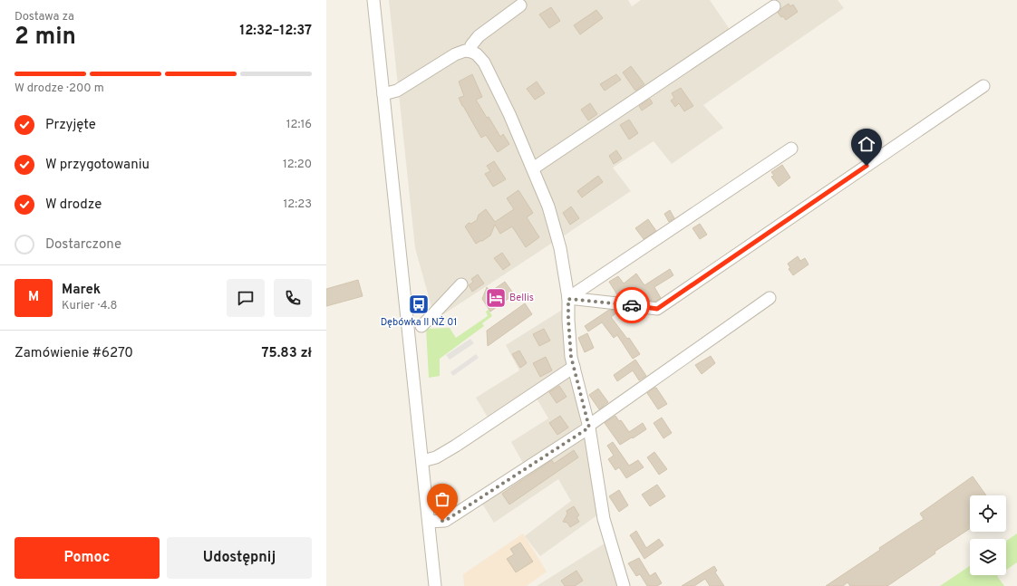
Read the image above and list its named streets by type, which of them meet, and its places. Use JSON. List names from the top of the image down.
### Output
{
  "places": {
    "hotel": ["Bellis"],
    "bus stop": ["Dębówka II NŻ 01"]
  },
  "page": {
    "heading": ["2 min", "Dostawa za", "12:32–12:37"],
    "panel": [
      "Marek",
      "Kurier · 4.8",
      "Zamówienie #6270",
      "75.83 zł"
    ],
    "bar": "W drodze · 200 m",
    "list": [
      ["Przyjęte", "12:16"],
      ["W przygotowaniu", "12:20"],
      ["W drodze", "12:23"],
      "Dostarczone"
    ],
    "round": "M",
    "buttons": ["Pomoc", "Udostępnij"]
  }
}
